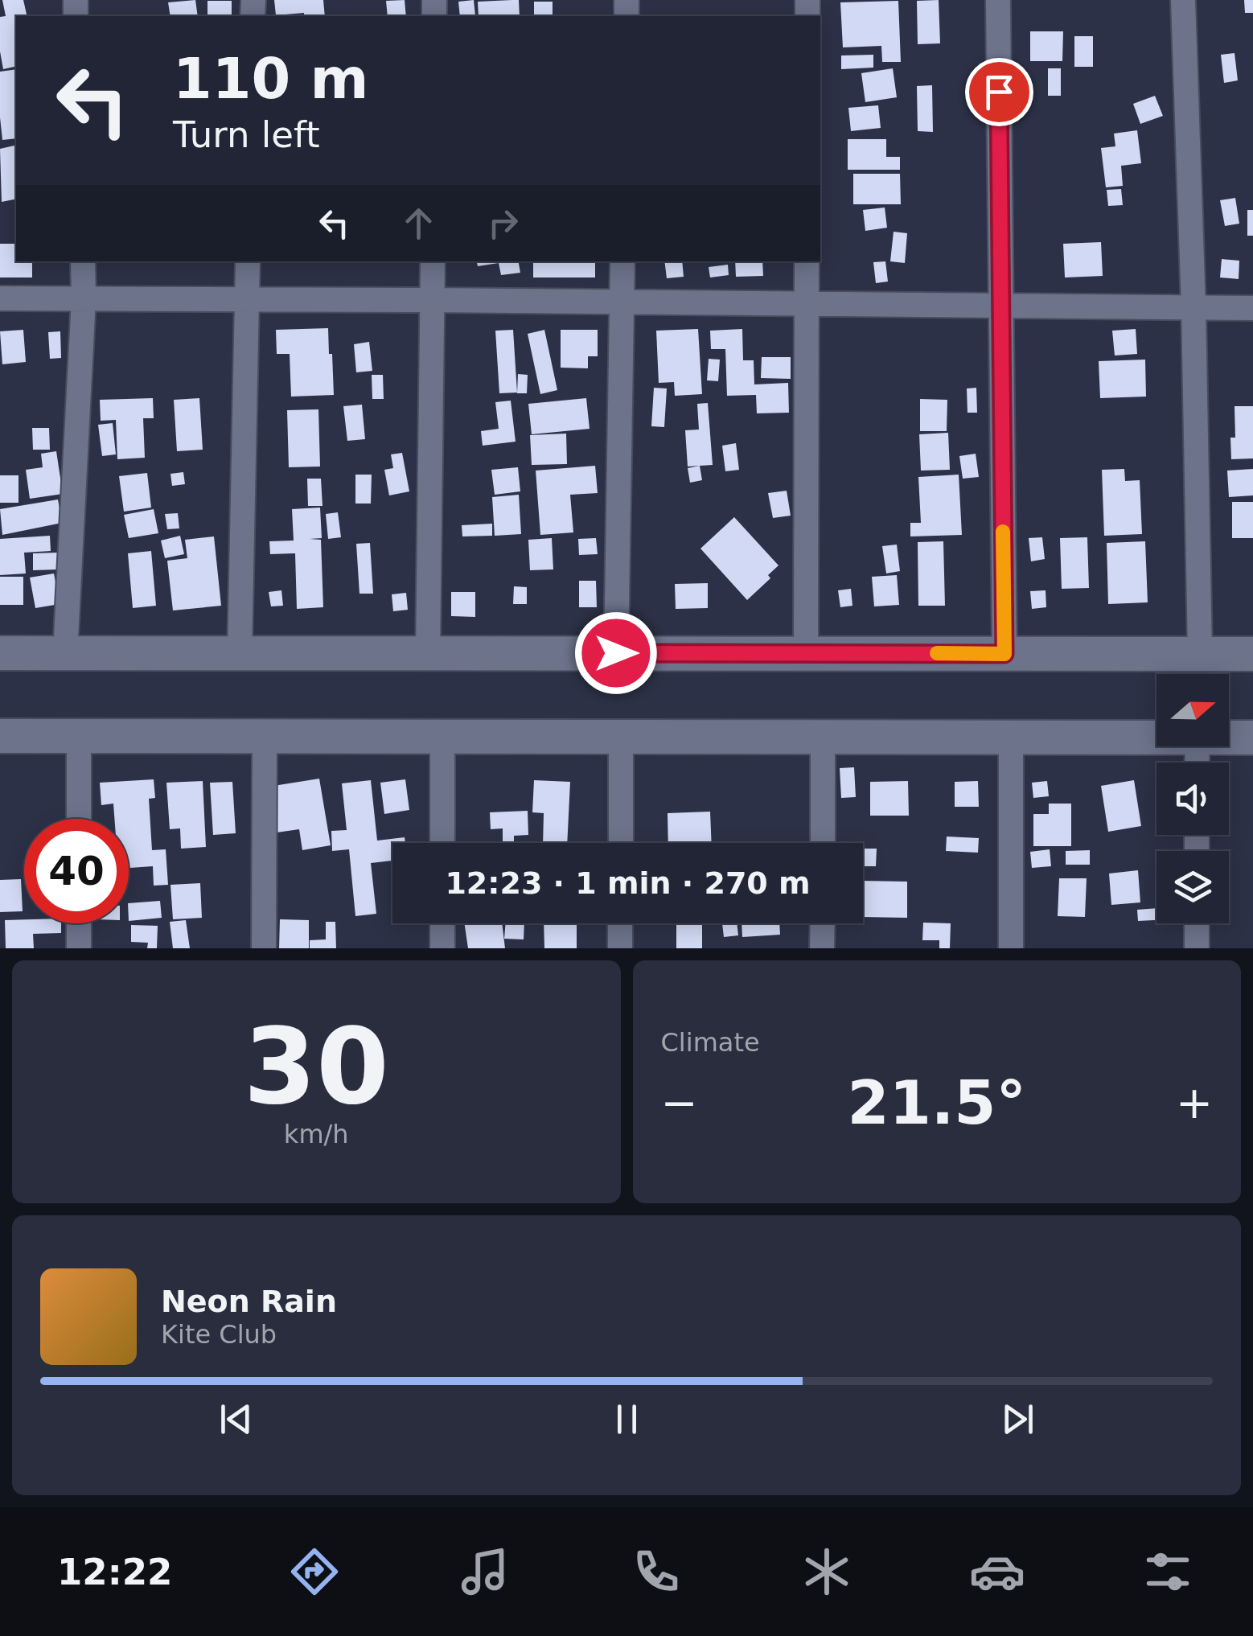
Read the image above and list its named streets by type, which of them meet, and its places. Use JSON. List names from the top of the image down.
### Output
{
  "north": "right",
  "page": {
    "turn": ["110 m", "Turn left"],
    "limit": "40",
    "trip": "12:23 · 1 min · 270 m",
    "tile": [
      ["30", "km/h"],
      "Climate"
    ],
    "heat": ["−", "21.5°", "+"],
    "song": ["Neon Rain", "Kite Club"],
    "tabs": "12:22"
  }
}
